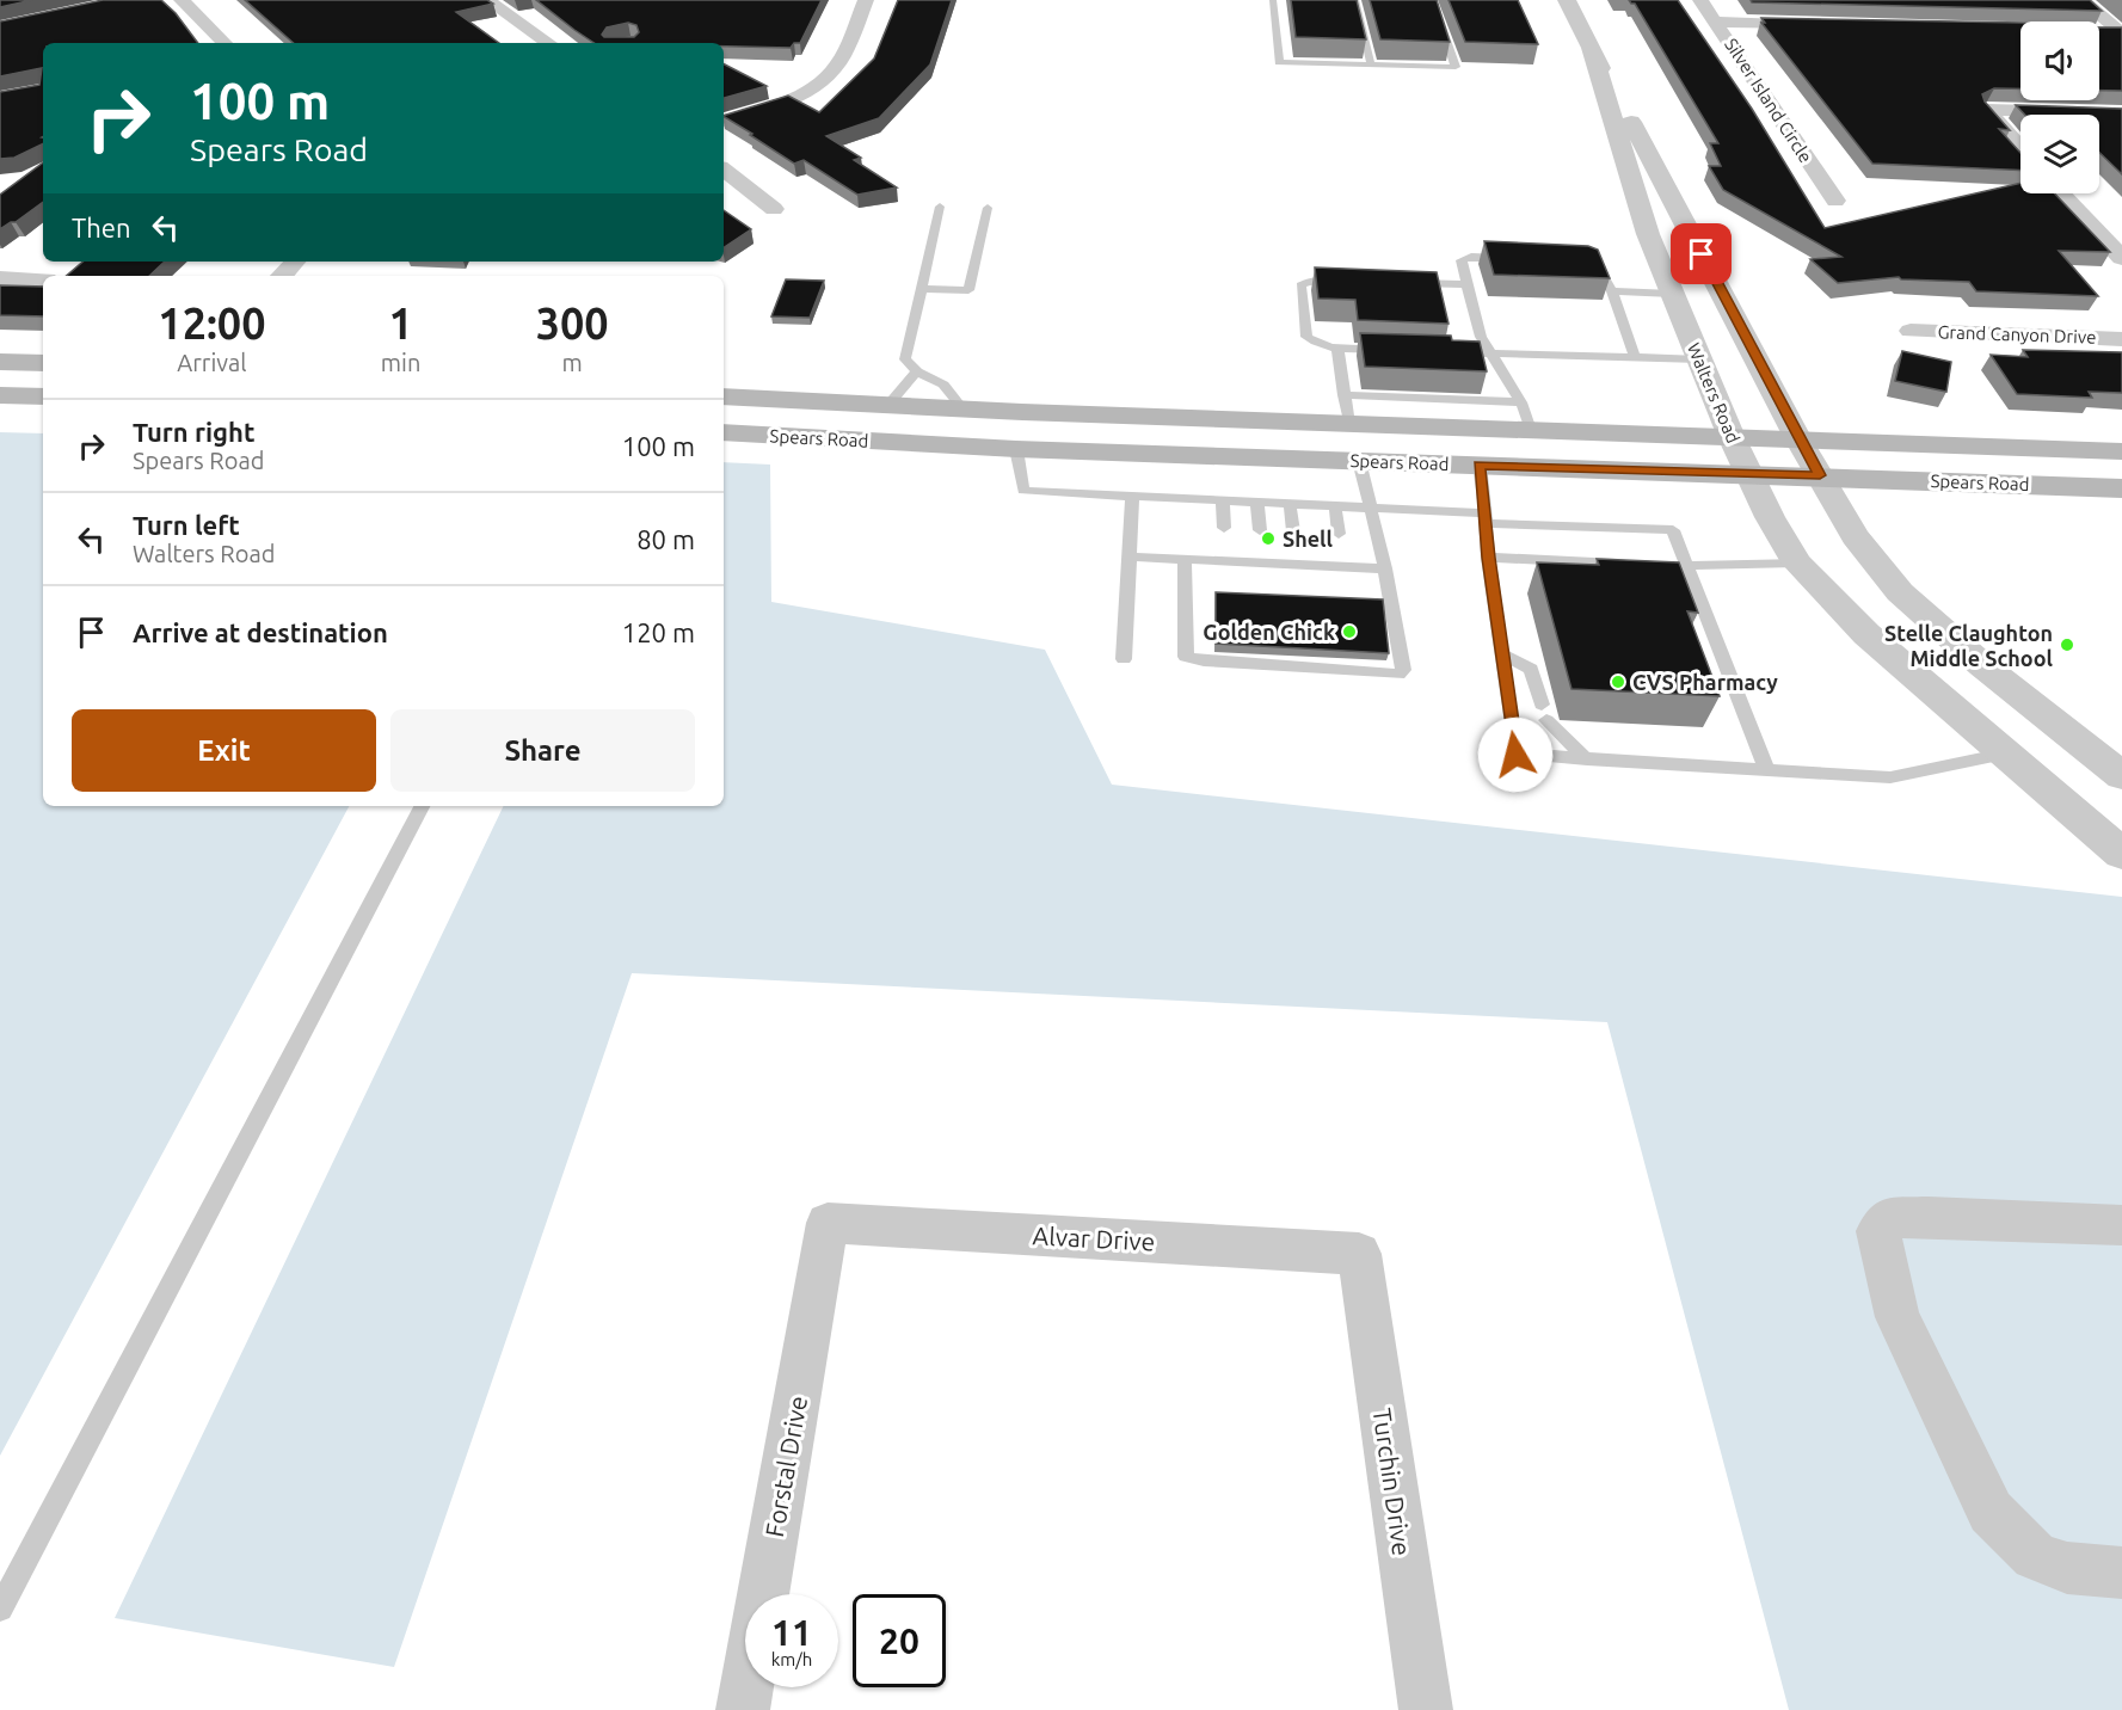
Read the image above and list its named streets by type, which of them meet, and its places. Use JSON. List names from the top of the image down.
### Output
{
  "streets": {
    "main road": ["Spears Road"],
    "street": [
      "Silver Island Circle",
      "Grand Canyon Drive",
      "Walters Road",
      "Alvar Drive",
      "Forstal Drive",
      "Turchin Drive"
    ]
  },
  "crossings": [
    ["Walters Road", "Spears Road"],
    ["Alvar Drive", "Forstal Drive"],
    ["Alvar Drive", "Turchin Drive"]
  ],
  "places": [
    "Shell",
    "Golden Chick",
    "Stelle Claughton Middle School",
    "CVS Pharmacy"
  ],
  "page": {
    "turn": ["100 m", "Spears Road"],
    "then": "Then",
    "eta": [
      "12:00",
      "Arrival",
      "1",
      "min",
      "300",
      "m"
    ],
    "list": [
      {
        "name": "Turn right",
        "note": "Spears Road",
        "value": "100 m"
      },
      {
        "name": "Turn left",
        "note": "Walters Road",
        "value": "80 m"
      },
      {
        "name": "Arrive at destination",
        "value": "120 m"
      }
    ],
    "buttons": ["Exit", "Share"],
    "speed": "11 km/h",
    "limit": "20"
  }
}
